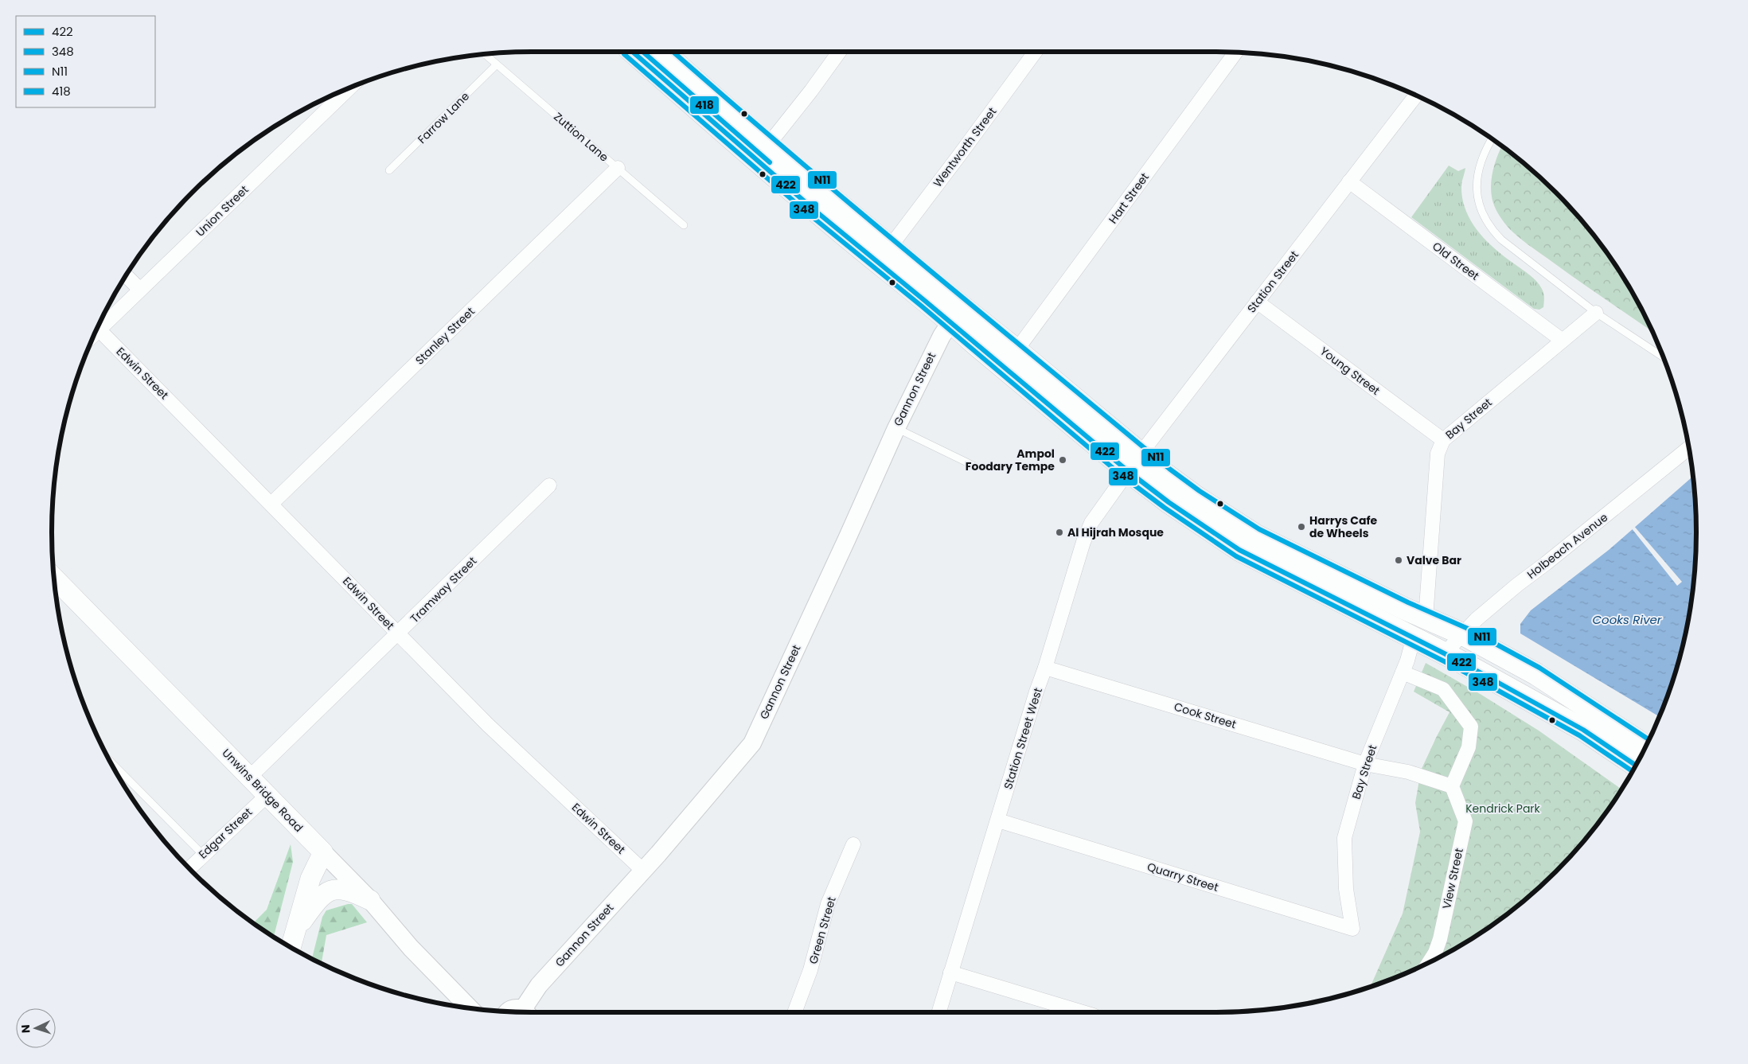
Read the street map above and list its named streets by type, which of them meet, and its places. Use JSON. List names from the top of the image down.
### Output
{
  "streets": {
    "main road": ["Unwins Bridge Road"],
    "street": [
      "Wentworth Street",
      "Hart Street",
      "Union Street",
      "Old Street",
      "Station Street",
      "Stanley Street",
      "Young Street",
      "Edwin Street",
      "Gannon Street",
      "Bay Street",
      "Holbeach Avenue",
      "Tramway Street",
      "Cook Street",
      "Station Street West",
      "Edgar Street",
      "Quarry Street",
      "View Street",
      "Green Street"
    ],
    "lane": ["Farrow Lane", "Zuttion Lane"]
  },
  "crossings": [
    ["Farrow Lane", "Zuttion Lane"],
    ["Zuttion Lane", "Stanley Street"],
    ["Union Street", "Edwin Street"],
    ["Old Street", "Station Street"],
    ["Old Street", "Bay Street"],
    ["Station Street", "Young Street"],
    ["Station Street", "Station Street West"],
    ["Stanley Street", "Edwin Street"],
    ["Young Street", "Bay Street"],
    ["Edwin Street", "Gannon Street"],
    ["Edwin Street", "Tramway Street"],
    ["Bay Street", "Cook Street"],
    ["Bay Street", "Quarry Street"],
    ["Tramway Street", "Unwins Bridge Road"],
    ["Cook Street", "Station Street West"],
    ["Station Street West", "Quarry Street"],
    ["Unwins Bridge Road", "Edgar Street"]
  ],
  "water": ["Cooks River"],
  "parks": ["Kendrick Park"],
  "places": [
    "Ampol Foodary Tempe",
    "Harrys Cafe de Wheels",
    "Al Hijrah Mosque",
    "Valve Bar"
  ],
  "lines": [
    "transit line 422",
    "transit line N11",
    "transit line 418",
    "transit line 348"
  ],
  "legend": [
    "422",
    "348",
    "N11",
    "418"
  ],
  "north": "left"
}
